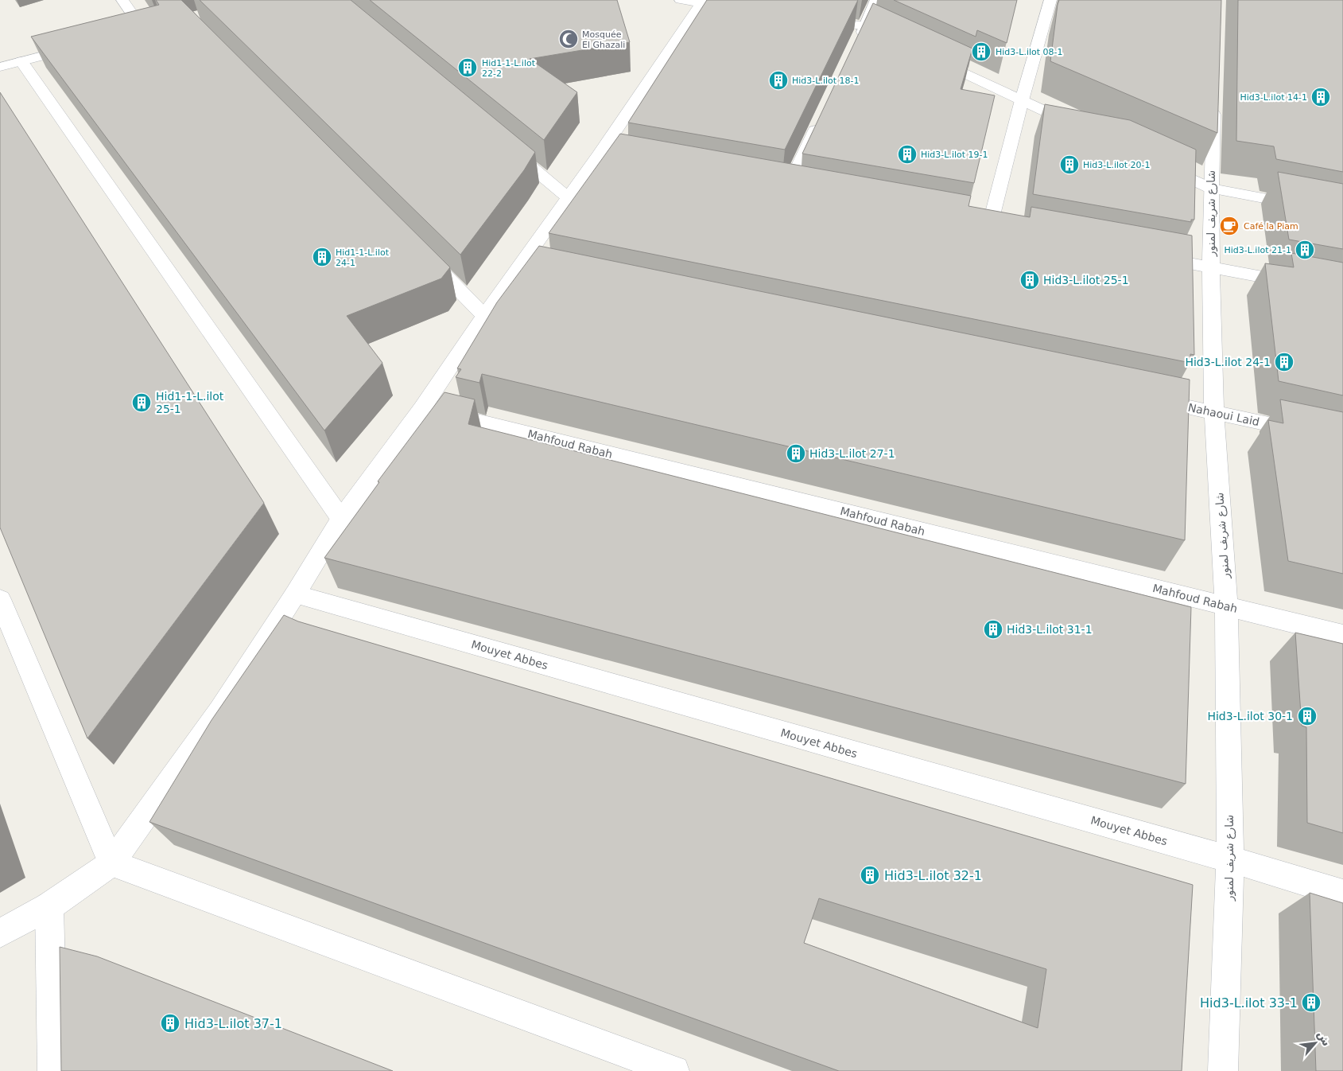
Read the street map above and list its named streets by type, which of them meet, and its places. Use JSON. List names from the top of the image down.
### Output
{
  "streets": {
    "street": [
      "شارع شريف لمنور",
      "Nahaoui Laid",
      "Mahfoud Rabah",
      "Mouyet Abbes"
    ]
  },
  "crossings": [
    ["شارع شريف لمنور", "Nahaoui Laid"],
    ["شارع شريف لمنور", "Mahfoud Rabah"],
    ["شارع شريف لمنور", "Mouyet Abbes"]
  ],
  "places": {
    "mosque": ["Mosquée El Ghazali"],
    "building": [
      "Hid3-L.ilot 08-1",
      "Hid1-1-L.ilot 22-2",
      "Hid3-L.ilot 18-1",
      "Hid3-L.ilot 14-1",
      "Hid3-L.ilot 19-1",
      "Hid3-L.ilot 20-1",
      "Hid3-L.ilot 21-1",
      "Hid1-1-L.ilot 24-1",
      "Hid3-L.ilot 25-1",
      "Hid3-L.ilot 24-1",
      "Hid1-1-L.ilot 25-1",
      "Hid3-L.ilot 27-1",
      "Hid3-L.ilot 31-1",
      "Hid3-L.ilot 30-1",
      "Hid3-L.ilot 32-1",
      "Hid3-L.ilot 33-1",
      "Hid3-L.ilot 37-1"
    ],
    "cafe": ["Café la Piam"]
  },
  "north": "top right"
}
